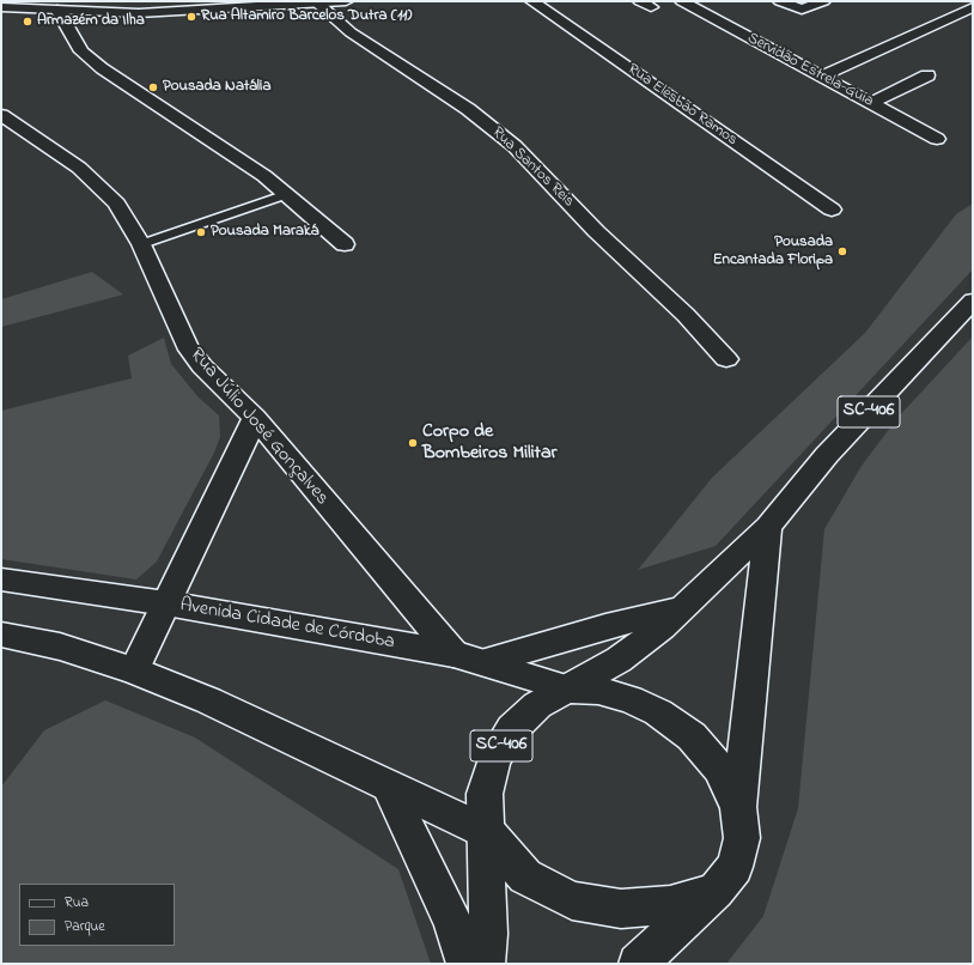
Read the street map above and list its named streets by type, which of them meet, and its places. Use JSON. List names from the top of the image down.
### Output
{
  "streets": {
    "street": [
      "Servidão Estrela-Guia",
      "Rua Elesbão Ramos",
      "Rua Santos Reis",
      "SC-406",
      "Rua Júlio José Gonçalves",
      "Avenida Cidade de Córdoba"
    ]
  },
  "crossings": [
    ["SC-406", "Avenida Cidade de Córdoba"],
    ["Rua Júlio José Gonçalves", "Avenida Cidade de Córdoba"]
  ],
  "places": [
    "Rua Altamiro Barcelos Dutra (11)",
    "Armazém da Ilha",
    "Pousada Natália",
    "Pousada Maraká",
    "Pousada Encantada Floripa",
    "Corpo de Bombeiros Militar"
  ],
  "legend": ["Rua", "Parque"]
}
